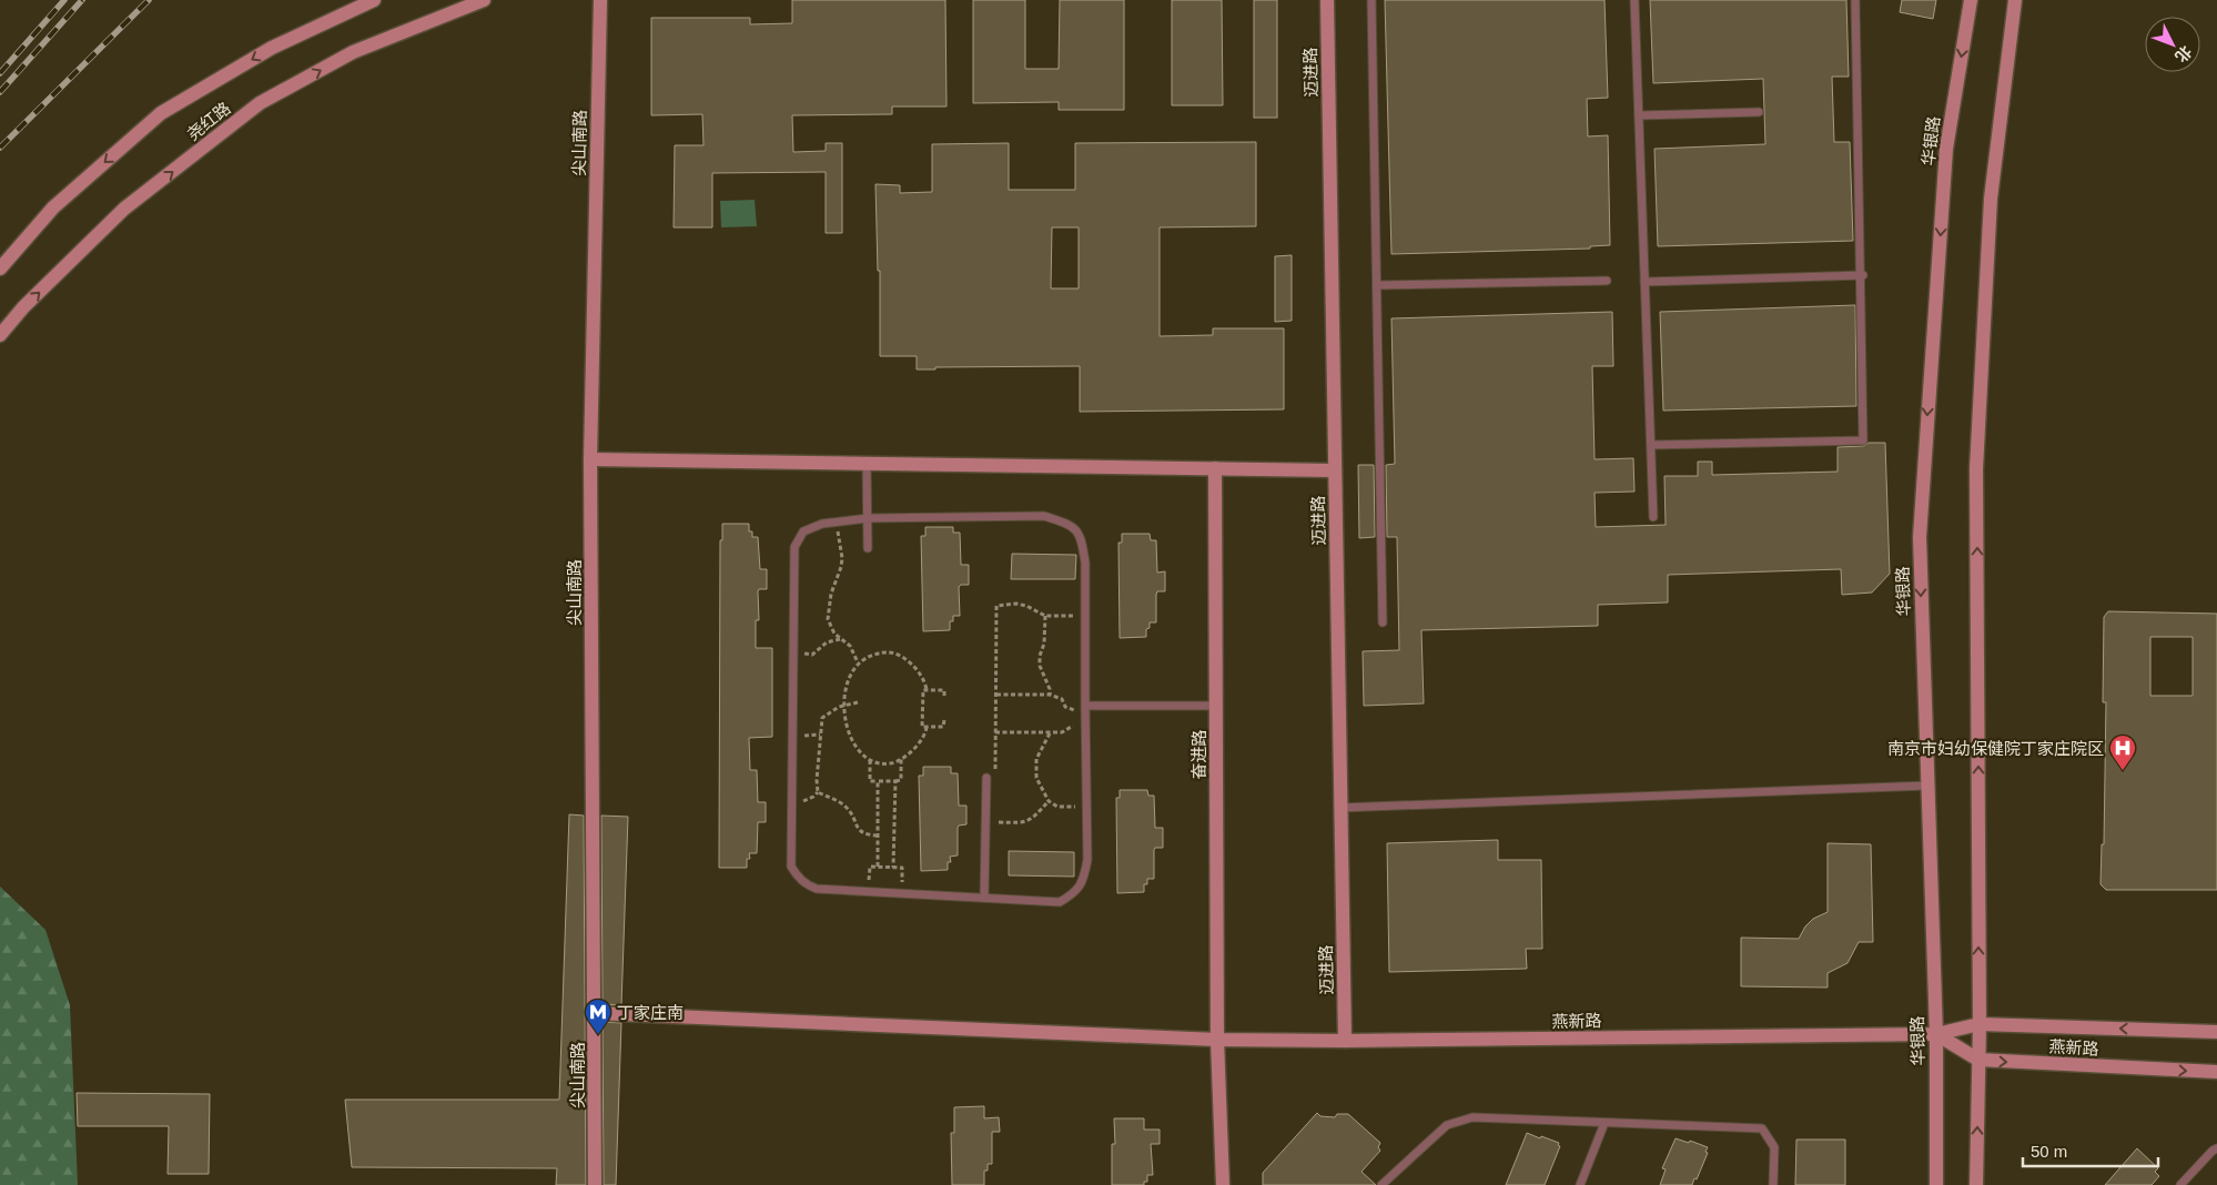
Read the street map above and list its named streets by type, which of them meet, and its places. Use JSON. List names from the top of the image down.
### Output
{
  "streets": {
    "street": [
      "迈进路",
      "尧红路",
      "华银路",
      "尖山南路",
      "奋进路",
      "燕新路"
    ]
  },
  "crossings": [
    ["迈进路", "燕新路"],
    ["华银路", "燕新路"],
    ["尖山南路", "燕新路"],
    ["奋进路", "燕新路"]
  ],
  "places": {
    "hospital": ["南京市妇幼保健院丁家庄院区"],
    "metro station": ["丁家庄南"]
  },
  "scale_bar": "50 m",
  "north": "bottom right"
}
